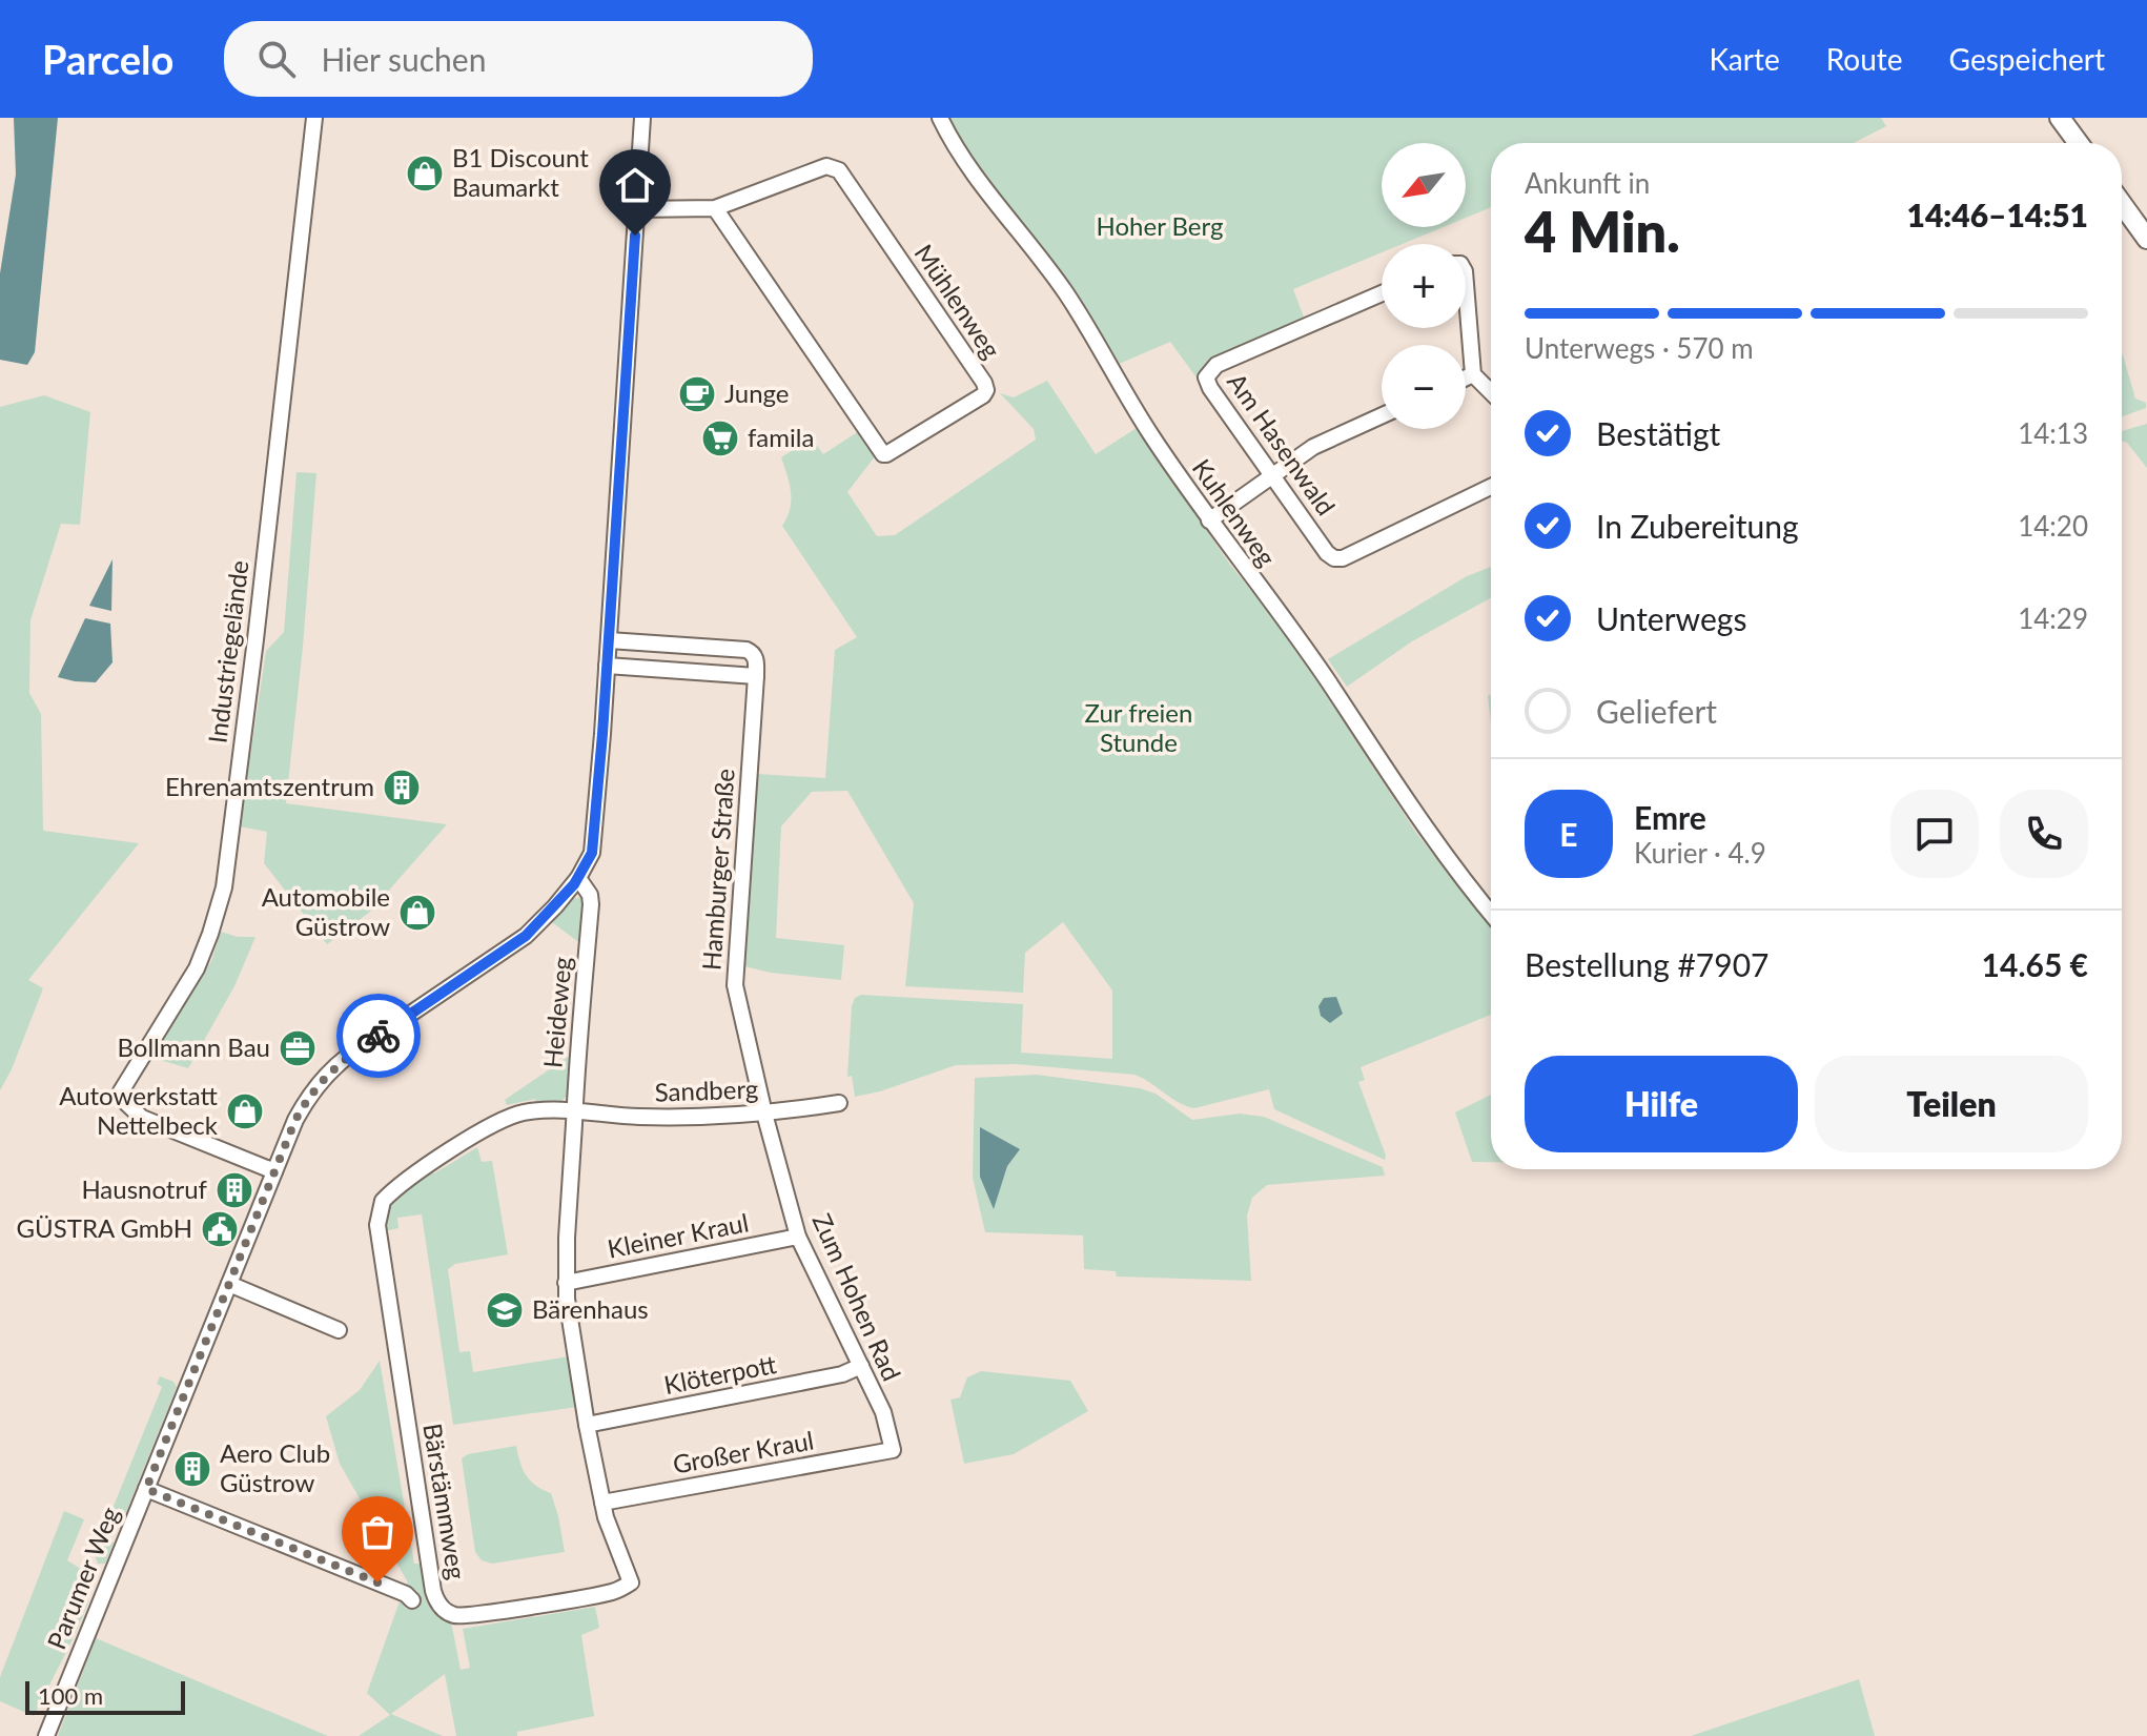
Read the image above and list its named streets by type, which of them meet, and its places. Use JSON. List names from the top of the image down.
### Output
{
  "streets": {
    "street": [
      "Mühlenweg",
      "Am Hasenwald",
      "Kuhlenweg",
      "Industriegelände",
      "Hamburger Straße",
      "Heideweg",
      "Sandberg",
      "Kleiner Kraul",
      "Zum Hohen Rad",
      "Klöterpott",
      "Großer Kraul",
      "Bärstämmweg",
      "Parumer Weg"
    ]
  },
  "crossings": [
    ["Industriegelände", "Parumer Weg"],
    ["Hamburger Straße", "Sandberg"],
    ["Hamburger Straße", "Zum Hohen Rad"],
    ["Heideweg", "Sandberg"],
    ["Heideweg", "Bärstämmweg"],
    ["Heideweg", "Parumer Weg"],
    ["Sandberg", "Zum Hohen Rad"],
    ["Sandberg", "Bärstämmweg"],
    ["Kleiner Kraul", "Zum Hohen Rad"],
    ["Kleiner Kraul", "Bärstämmweg"],
    ["Zum Hohen Rad", "Klöterpott"],
    ["Zum Hohen Rad", "Großer Kraul"],
    ["Klöterpott", "Bärstämmweg"],
    ["Großer Kraul", "Bärstämmweg"]
  ],
  "parks": ["Hoher Berg", "Zur freien Stunde"],
  "places": {
    "shop": ["B1 Discount Baumarkt", "Automobile Güstrow", "Autowerkstatt Nettelbeck"],
    "cafe": ["Junge"],
    "supermarket": ["famila"],
    "building": ["Ehrenamtszentrum", "Hausnotruf", "Aero Club Güstrow"],
    "office": ["Bollmann Bau"],
    "public building": ["GÜSTRA GmbH"],
    "school or university": ["Bärenhaus"]
  },
  "scale_bar": "100 m",
  "north": "bottom left",
  "page": {
    "header": "Parcelo",
    "search": "Hier suchen",
    "nav": ["Karte", "Route", "Gespeichert"],
    "map_buttons": ["+", "−"],
    "heading": ["4 Min.", "Ankunft in", "14:46–14:51"],
    "panel": [
      "Emre",
      "Kurier · 4.9",
      "Bestellung #7907",
      "14.65 €"
    ],
    "bar": "Unterwegs · 570 m",
    "list": [
      ["Bestätigt", "14:13"],
      ["In Zubereitung", "14:20"],
      ["Unterwegs", "14:29"],
      "Geliefert"
    ],
    "round": "E",
    "buttons": ["Hilfe", "Teilen"],
    "scale": "100 m"
  }
}
